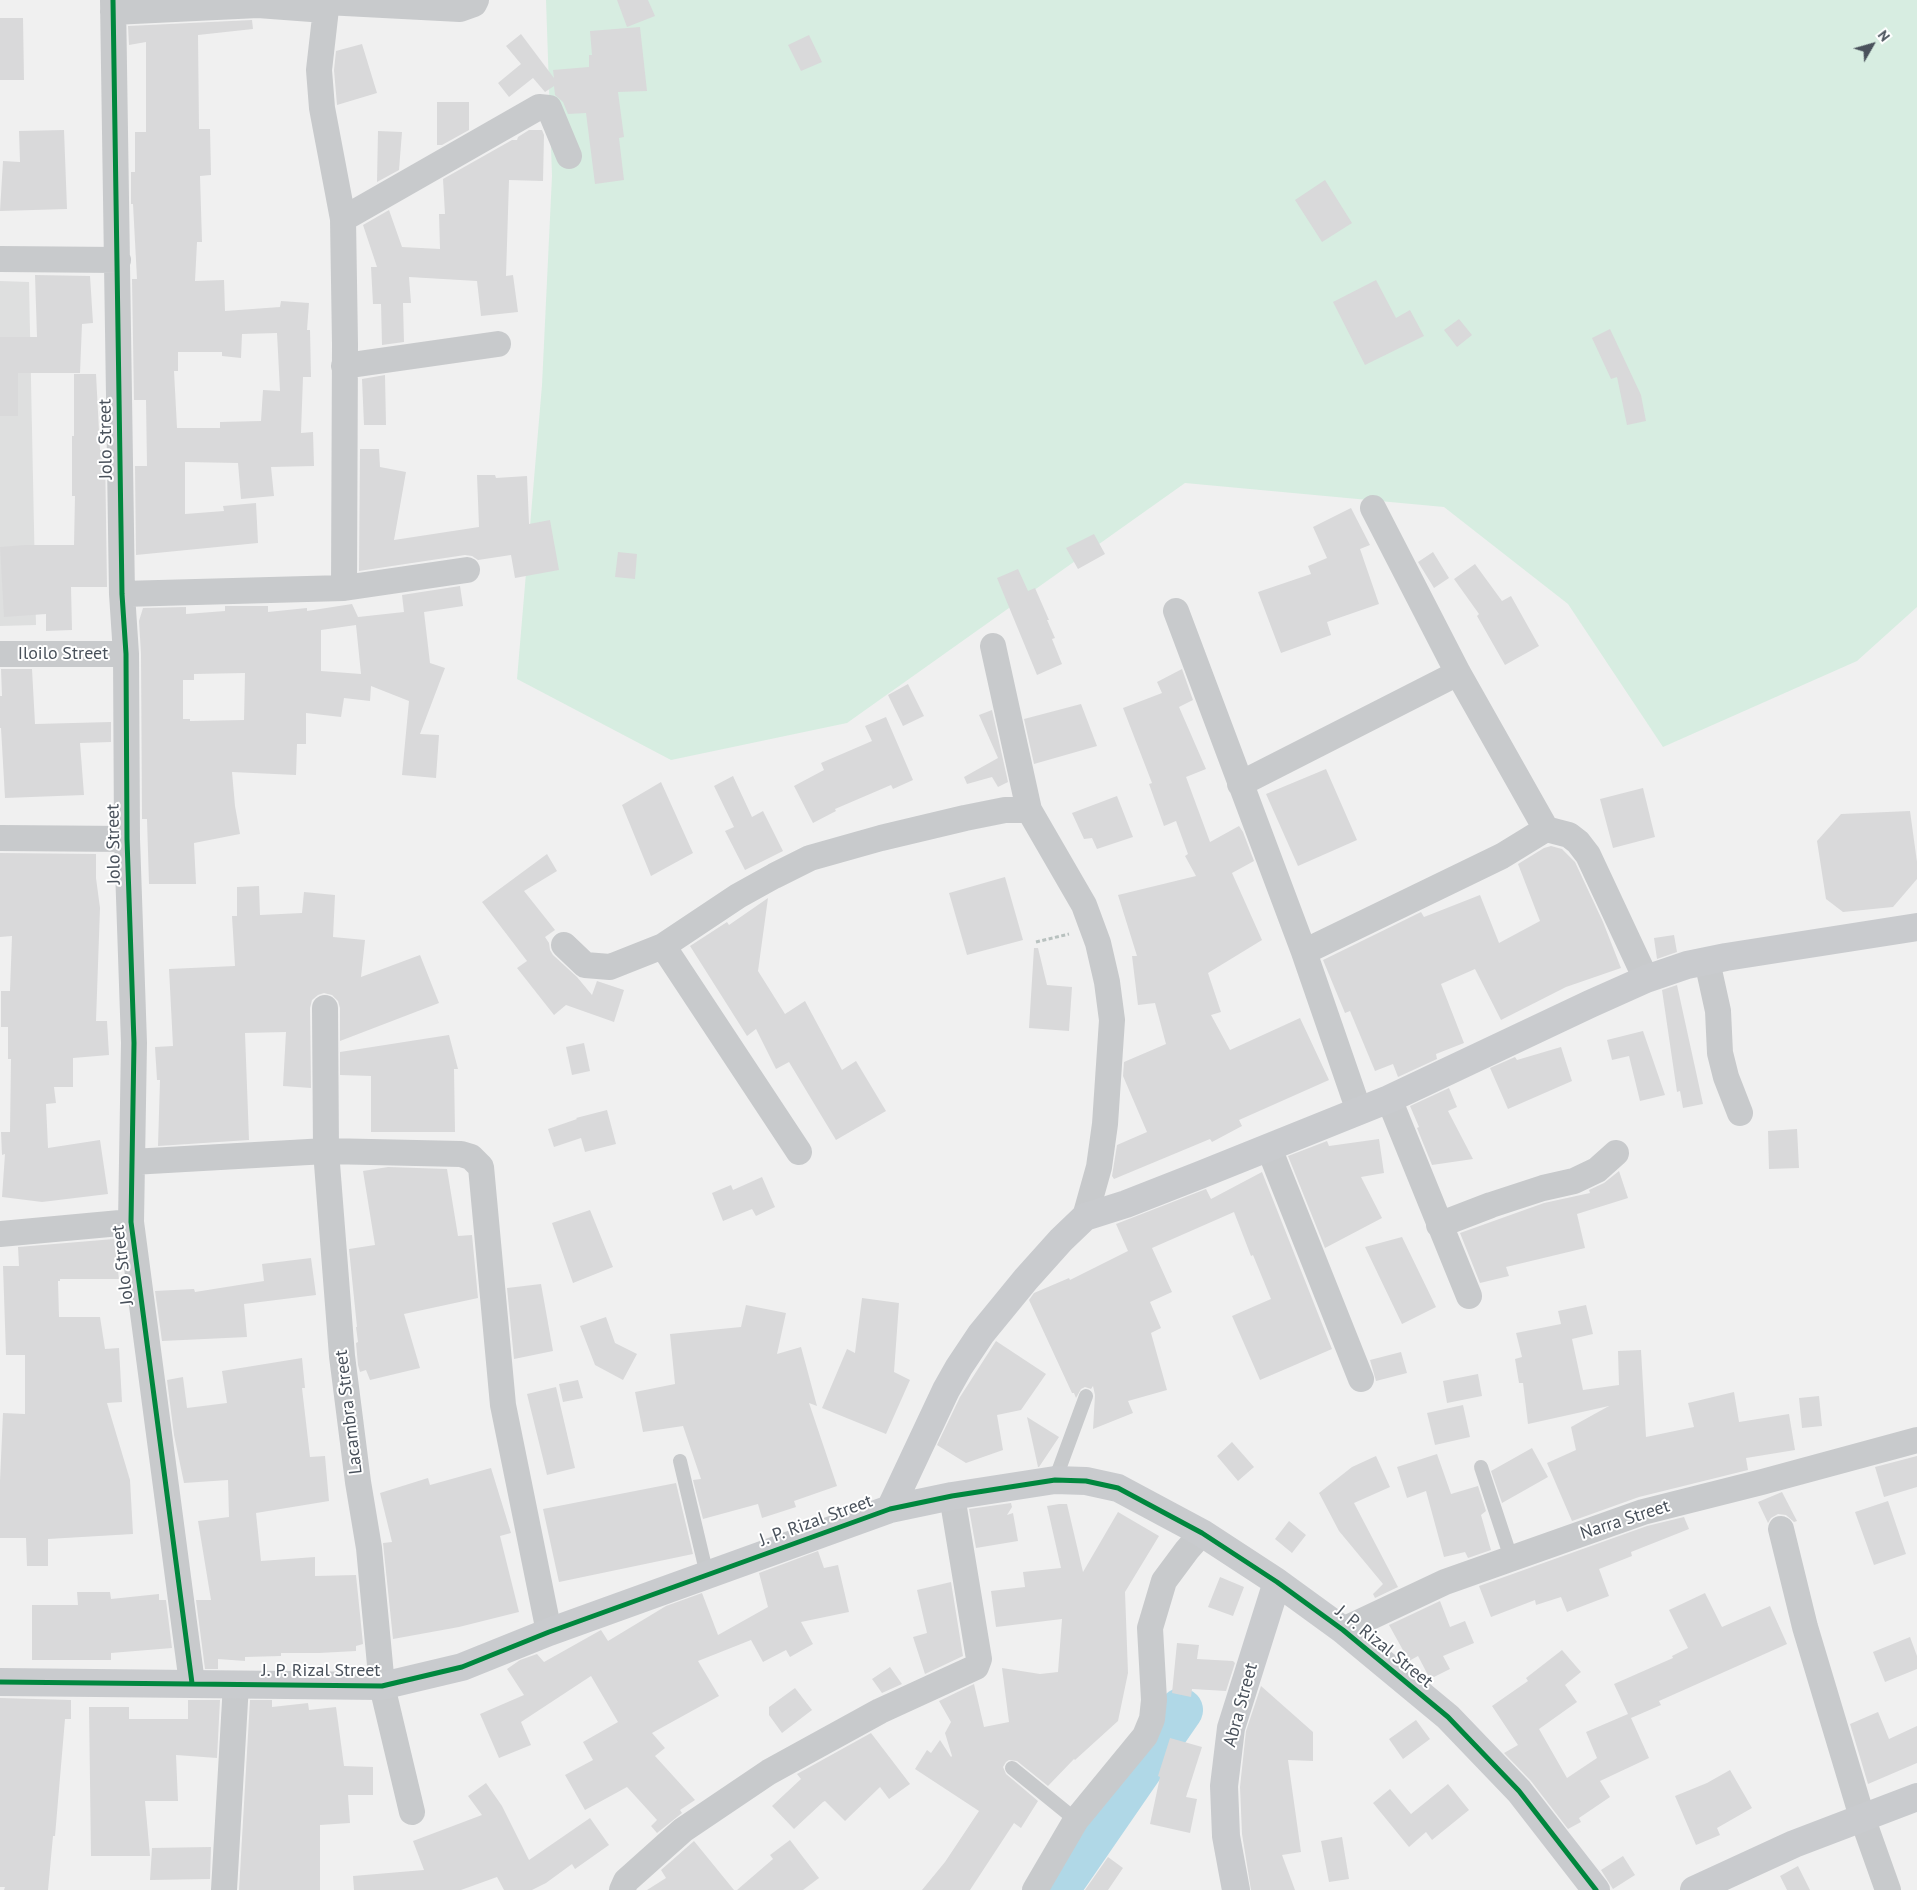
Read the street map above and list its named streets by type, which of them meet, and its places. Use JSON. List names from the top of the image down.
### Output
{
  "streets": {
    "street": [
      "Jolo Street",
      "Iloilo Street",
      "Lacambra Street",
      "Narra Street",
      "J. P. Rizal Street",
      "Abra Street"
    ]
  },
  "crossings": [
    ["Jolo Street", "Iloilo Street"],
    ["Jolo Street", "J. P. Rizal Street"],
    ["Lacambra Street", "J. P. Rizal Street"],
    ["Narra Street", "J. P. Rizal Street"],
    ["J. P. Rizal Street", "Abra Street"]
  ],
  "north": "top right"
}
